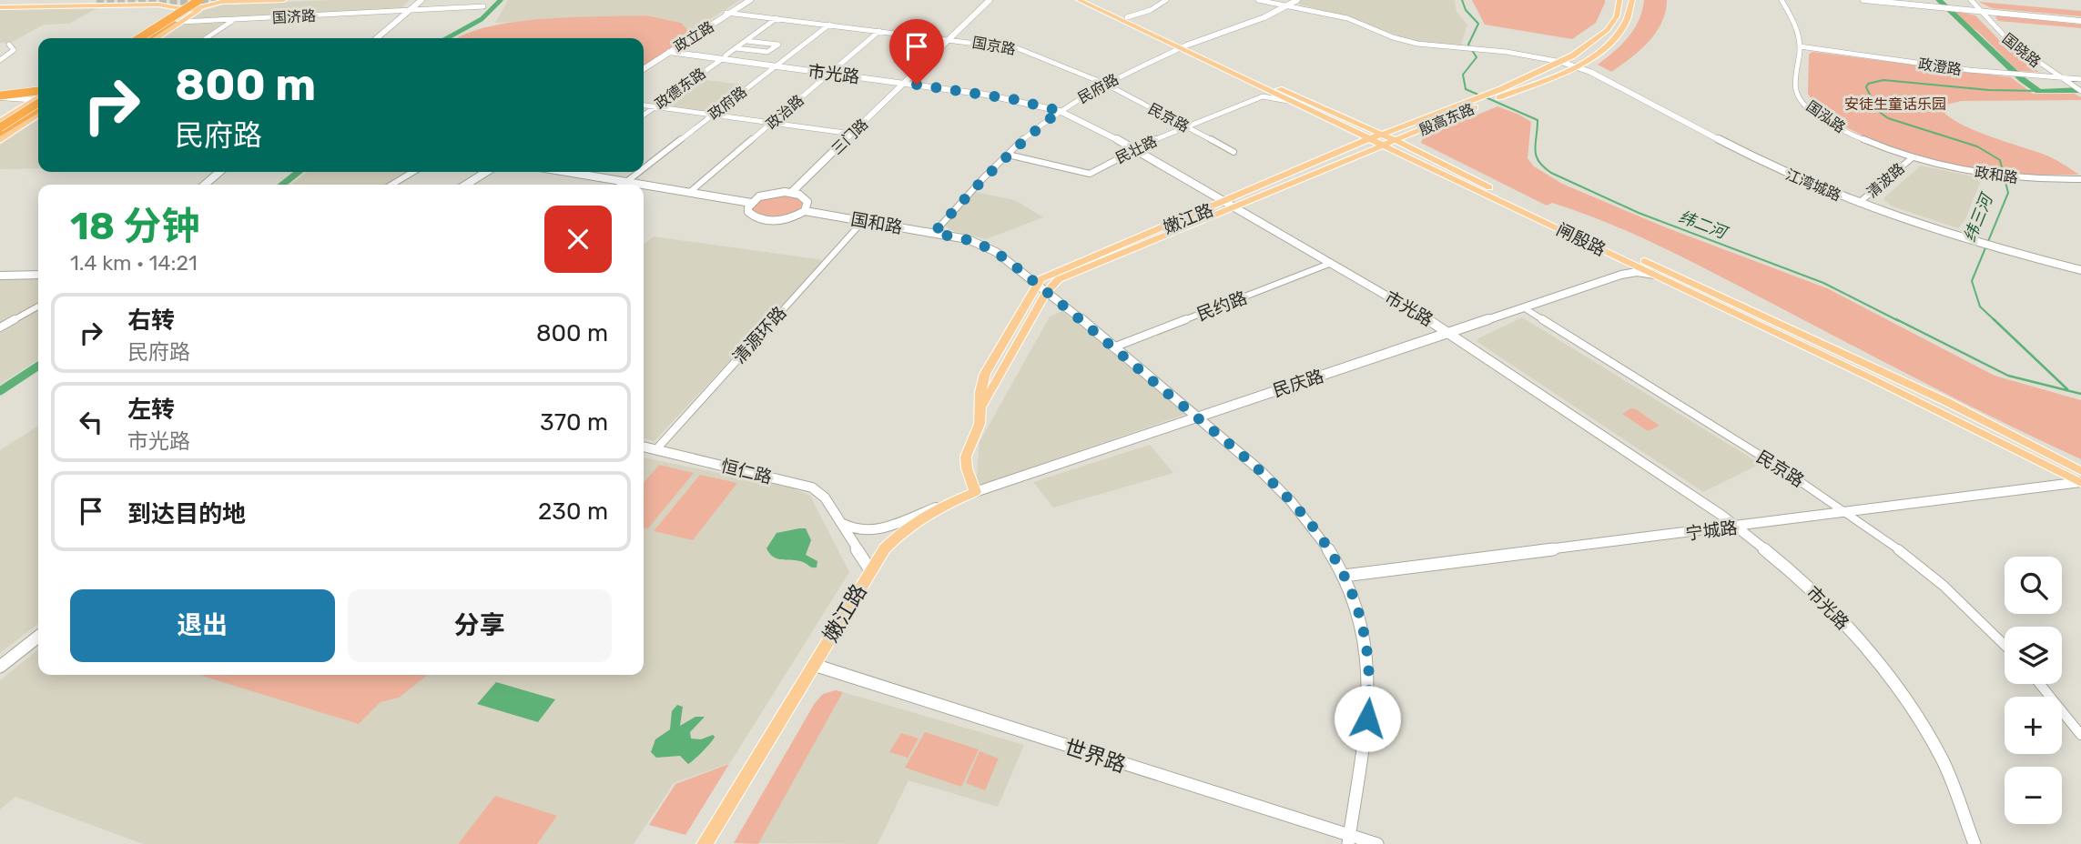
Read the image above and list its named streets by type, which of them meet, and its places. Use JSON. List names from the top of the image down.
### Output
{
  "streets": {
    "main road": ["殷高东路", "嫩江路", "闸殷路"],
    "street": [
      "国济路",
      "政立路",
      "国京路",
      "国晓路",
      "政澄路",
      "市光路",
      "政德东路",
      "民府路",
      "政府路",
      "政治路",
      "国泓路",
      "民京路",
      "三门路",
      "民壮路",
      "政和路",
      "清波路",
      "江湾城路",
      "国和路",
      "民约路",
      "清源环路",
      "民庆路",
      "恒仁路",
      "宁城路",
      "世界路"
    ]
  },
  "crossings": [
    ["政立路", "国京路"],
    ["政立路", "市光路"],
    ["国京路", "政德东路"],
    ["国京路", "民府路"],
    ["国京路", "政府路"],
    ["国京路", "政治路"],
    ["国京路", "民京路"],
    ["国京路", "三门路"],
    ["国晓路", "政澄路"],
    ["政澄路", "国泓路"],
    ["市光路", "政德东路"],
    ["市光路", "民府路"],
    ["市光路", "政府路"],
    ["市光路", "政治路"],
    ["市光路", "殷高东路"],
    ["市光路", "三门路"],
    ["市光路", "民壮路"],
    ["市光路", "嫩江路"],
    ["市光路", "民约路"],
    ["市光路", "民庆路"],
    ["市光路", "宁城路"],
    ["民府路", "民京路"],
    ["民府路", "民壮路"],
    ["民府路", "江湾城路"],
    ["民府路", "国和路"],
    ["民府路", "闸殷路"],
    ["国泓路", "政和路"],
    ["国泓路", "清波路"],
    ["民京路", "民壮路"],
    ["民京路", "民庆路"],
    ["民京路", "宁城路"],
    ["殷高东路", "江湾城路"],
    ["殷高东路", "嫩江路"],
    ["殷高东路", "闸殷路"],
    ["政和路", "清波路"],
    ["清波路", "江湾城路"],
    ["嫩江路", "国和路"],
    ["嫩江路", "民庆路"],
    ["嫩江路", "恒仁路"],
    ["嫩江路", "世界路"],
    ["国和路", "民约路"],
    ["国和路", "清源环路"],
    ["国和路", "民庆路"],
    ["国和路", "宁城路"],
    ["国和路", "世界路"],
    ["闸殷路", "民庆路"],
    ["闸殷路", "宁城路"],
    ["清源环路", "恒仁路"]
  ],
  "water": ["纬三河", "纬二河"],
  "parks": ["安徒生童话乐园"],
  "page": {
    "turn": ["800 m", "民府路"],
    "heading": ["18 分钟", "1.4 km · 14:21"],
    "list": [
      {
        "name": "右转",
        "note": "民府路",
        "value": "800 m"
      },
      {
        "name": "左转",
        "note": "市光路",
        "value": "370 m"
      },
      {
        "name": "到达目的地",
        "value": "230 m"
      }
    ],
    "map_buttons": ["+", "−"],
    "buttons": ["退出", "分享"]
  }
}
